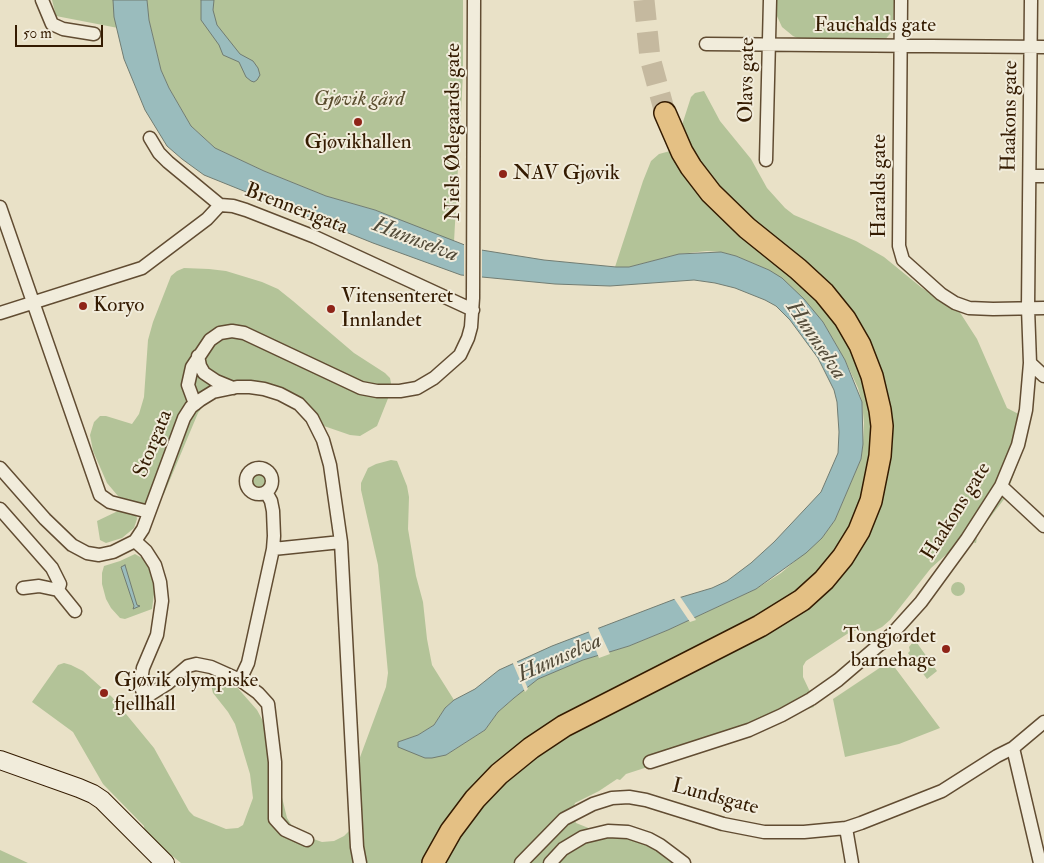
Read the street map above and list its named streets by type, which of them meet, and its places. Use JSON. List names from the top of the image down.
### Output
{
  "streets": {
    "street": [
      "Fauchalds gate",
      "Olavs gate",
      "Haakons gate",
      "Niels Ødegaards gate",
      "Haralds gate",
      "Brennerigata",
      "Storgata",
      "Lundsgate"
    ]
  },
  "crossings": [
    ["Fauchalds gate", "Olavs gate"],
    ["Fauchalds gate", "Haakons gate"],
    ["Fauchalds gate", "Haralds gate"],
    ["Haakons gate", "Haralds gate"],
    ["Niels Ødegaards gate", "Brennerigata"],
    ["Niels Ødegaards gate", "Storgata"]
  ],
  "water": ["Hunnselva"],
  "parks": ["Gjøvik gård"],
  "places": [
    "Gjøvikhallen",
    "NAV Gjøvik",
    "Koryo",
    "Vitensenteret Innlandet",
    "Tongjordet barnehage",
    "Gjøvik olympiske fjellhall"
  ],
  "scale_bar": "50 m"
}
